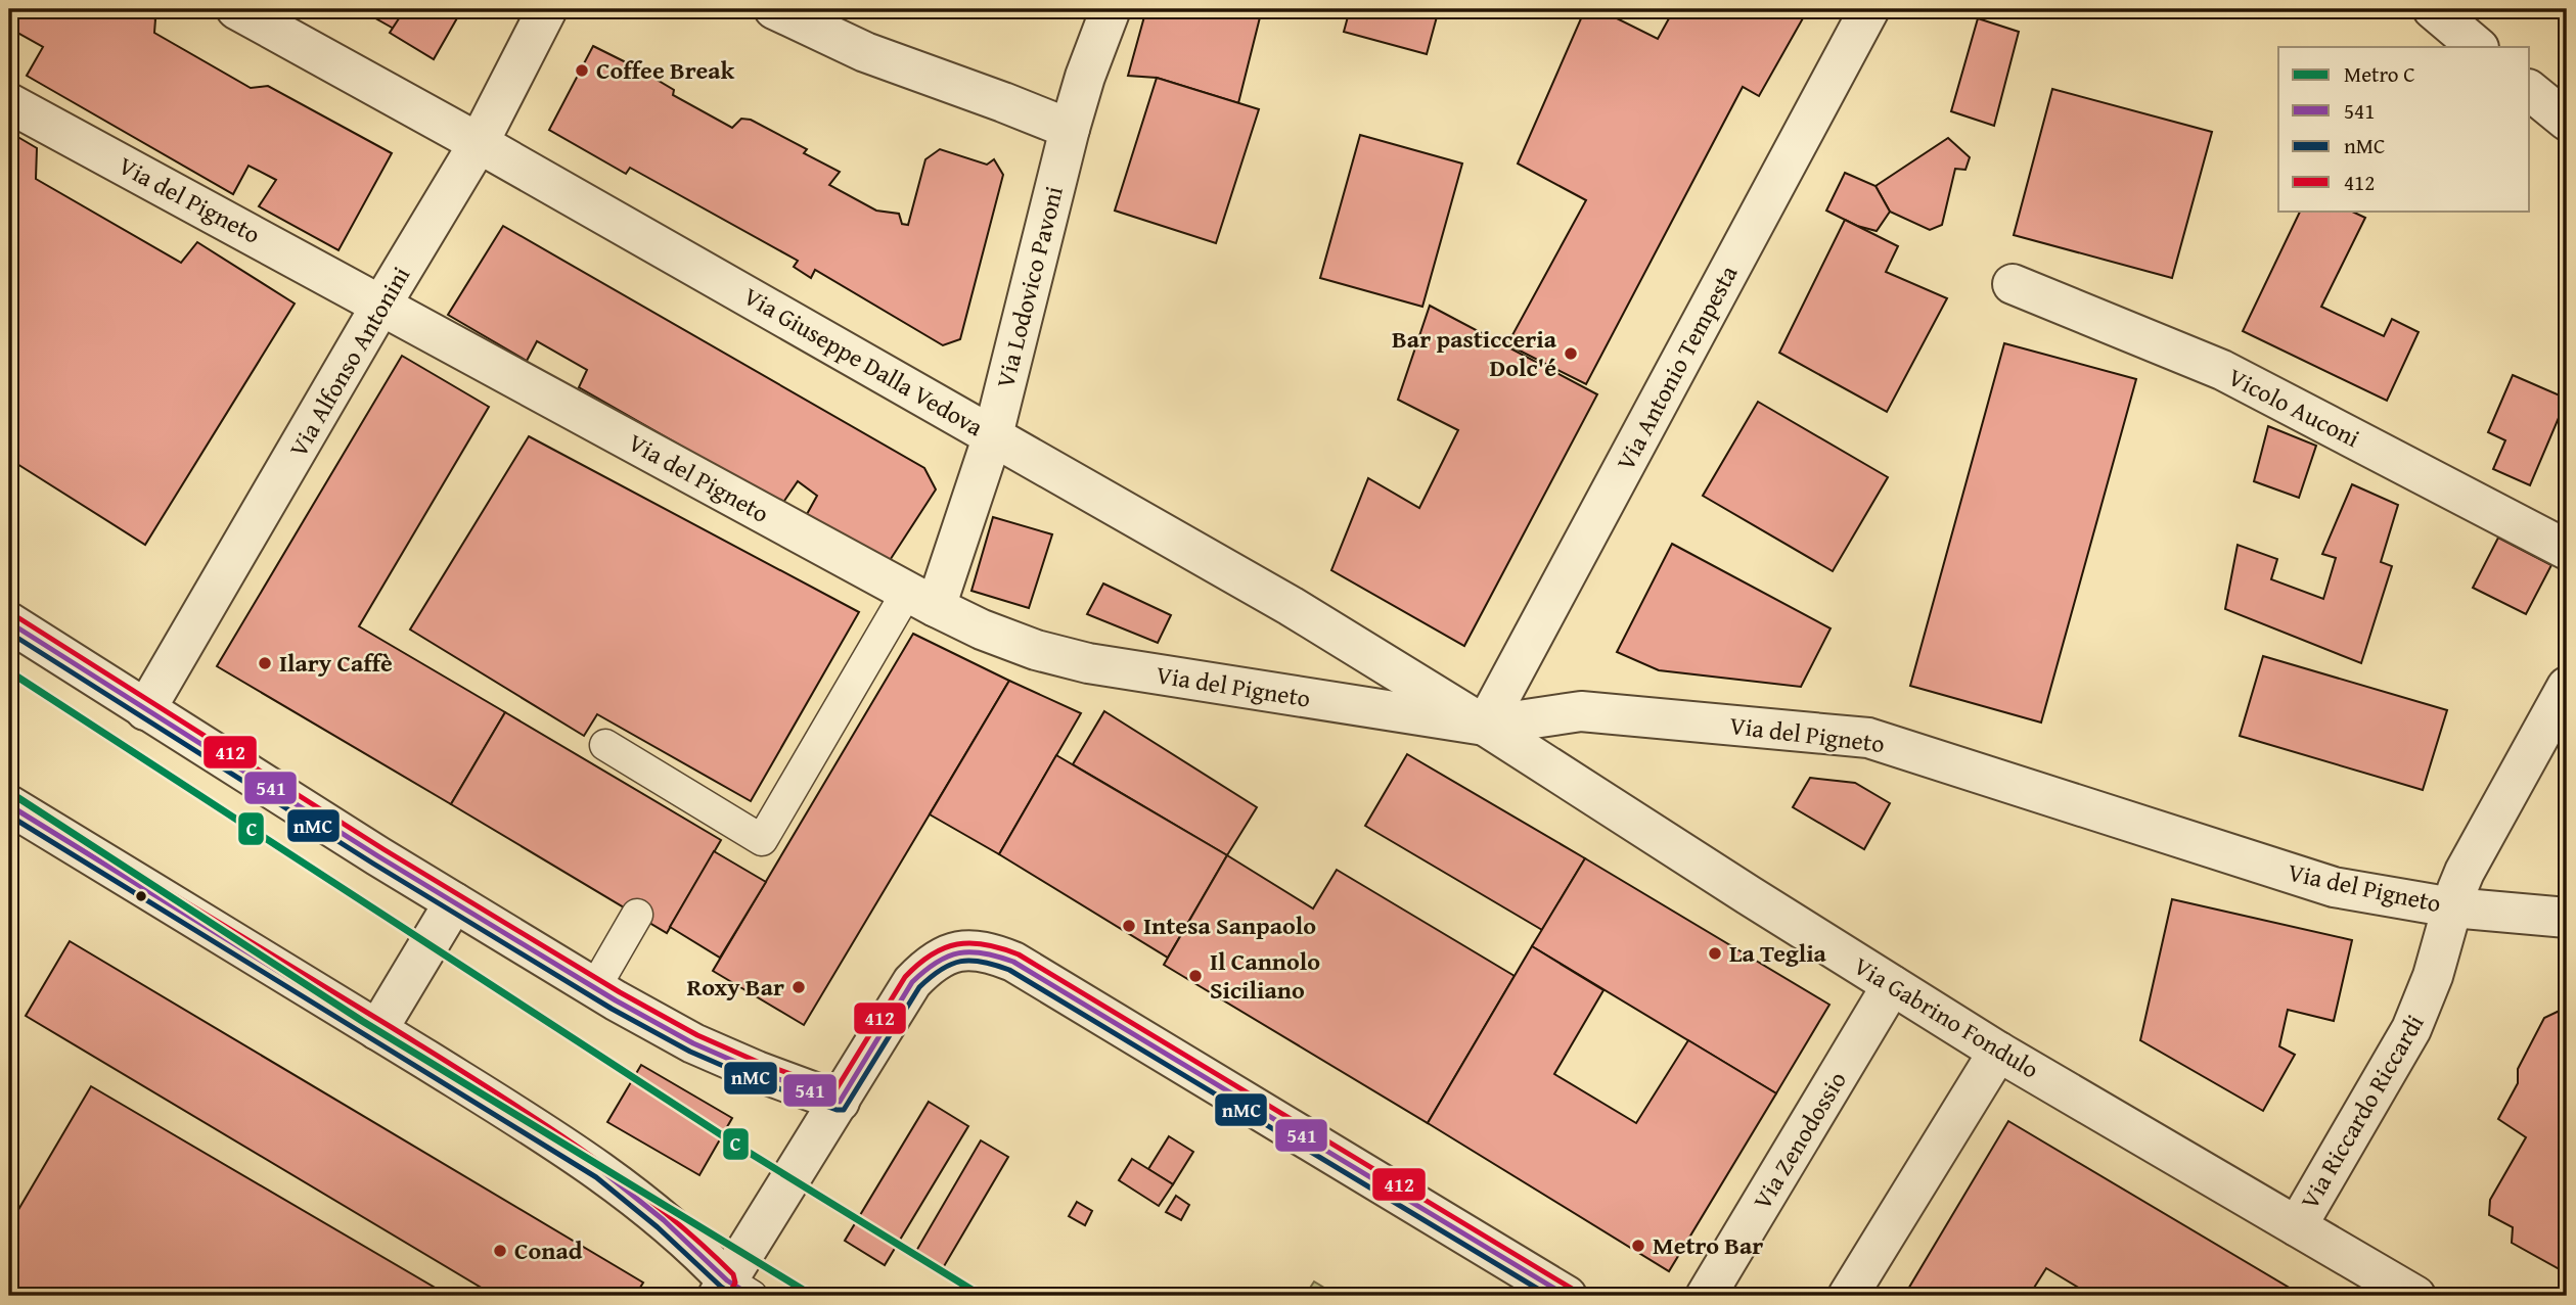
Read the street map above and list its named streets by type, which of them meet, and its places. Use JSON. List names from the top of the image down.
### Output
{
  "streets": {
    "street": [
      "Via del Pigneto",
      "Via Lodovico Pavoni",
      "Via Alfonso Antonini",
      "Via Giuseppe Dalla Vedova",
      "Via Antonio Tempesta",
      "Vicolo Auconi",
      "Via Gabrino Fondulo",
      "Via Riccardo Riccardi",
      "Via Zenodossio"
    ]
  },
  "crossings": [
    ["Via del Pigneto", "Via Lodovico Pavoni"],
    ["Via del Pigneto", "Via Alfonso Antonini"],
    ["Via del Pigneto", "Via Giuseppe Dalla Vedova"],
    ["Via del Pigneto", "Via Antonio Tempesta"],
    ["Via del Pigneto", "Via Gabrino Fondulo"],
    ["Via del Pigneto", "Via Riccardo Riccardi"],
    ["Via Lodovico Pavoni", "Via Giuseppe Dalla Vedova"],
    ["Via Alfonso Antonini", "Via Giuseppe Dalla Vedova"],
    ["Via Giuseppe Dalla Vedova", "Via Antonio Tempesta"],
    ["Via Giuseppe Dalla Vedova", "Via Gabrino Fondulo"],
    ["Via Antonio Tempesta", "Via Gabrino Fondulo"],
    ["Via Gabrino Fondulo", "Via Riccardo Riccardi"],
    ["Via Gabrino Fondulo", "Via Zenodossio"]
  ],
  "places": [
    "Coffee Break",
    "Bar pasticceria Dolc'é",
    "Ilary Caffè",
    "Intesa Sanpaolo",
    "La Teglia",
    "Il Cannolo Siciliano",
    "Roxy Bar",
    "Metro Bar",
    "Conad"
  ],
  "lines": [
    "transit line 412",
    "transit line 541",
    "transit line nMC",
    "metro line C"
  ],
  "legend": [
    "Metro C",
    "541",
    "nMC",
    "412"
  ]
}
